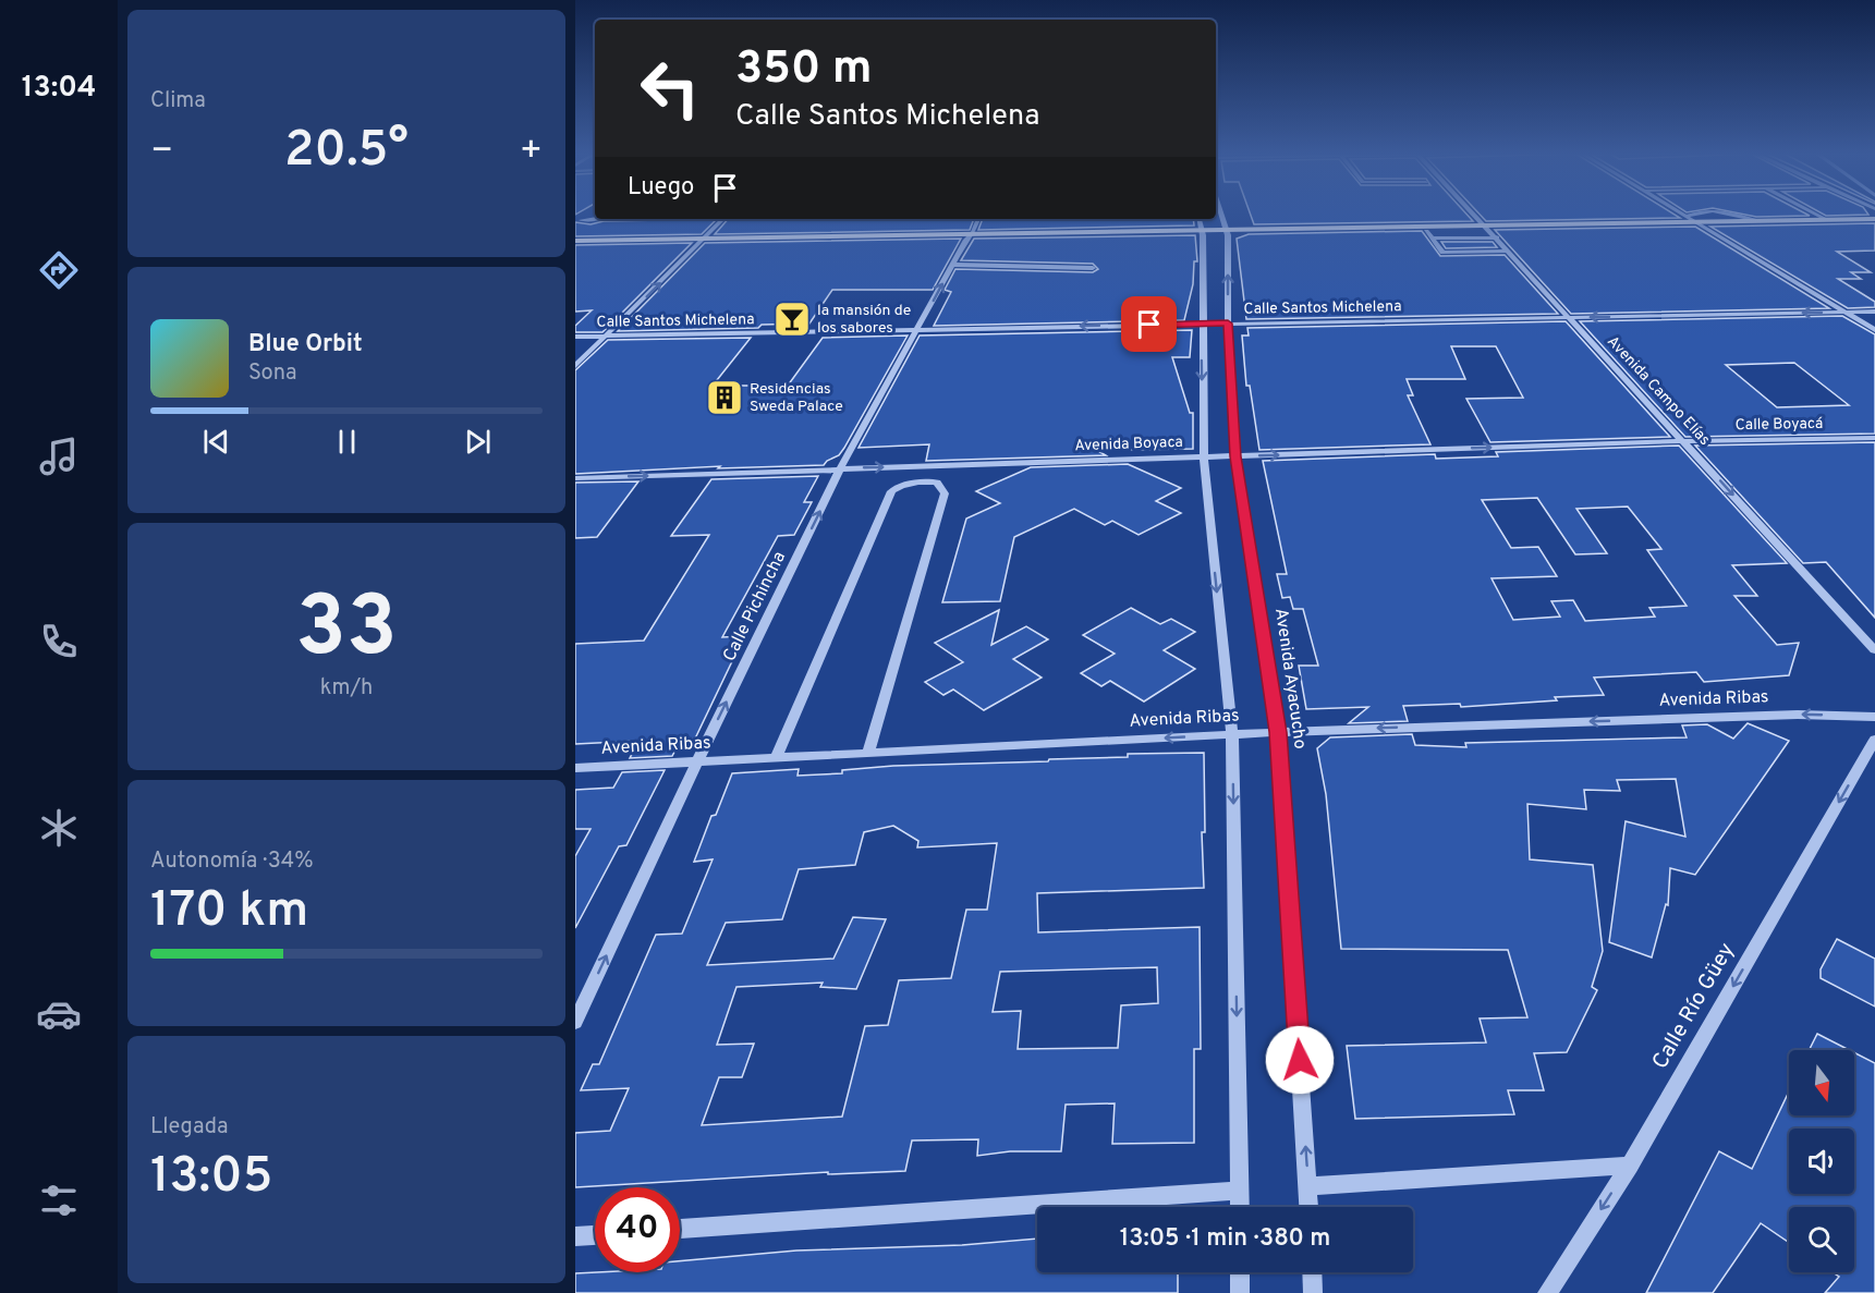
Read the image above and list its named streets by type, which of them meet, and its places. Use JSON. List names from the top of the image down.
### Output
{
  "streets": {
    "street": [
      "Calle Santos Michelena",
      "Avenida Campo Elías",
      "Calle Boyacá",
      "Avenida Boyaca",
      "Calle Pichincha",
      "Avenida Ayacucho",
      "Avenida Ribas",
      "Calle Río Güey"
    ]
  },
  "crossings": [
    ["Calle Santos Michelena", "Avenida Campo Elías"],
    ["Calle Santos Michelena", "Calle Pichincha"],
    ["Calle Santos Michelena", "Avenida Ayacucho"],
    ["Avenida Campo Elías", "Calle Boyacá"],
    ["Avenida Campo Elías", "Avenida Boyaca"],
    ["Calle Boyacá", "Avenida Boyaca"],
    ["Avenida Boyaca", "Calle Pichincha"],
    ["Avenida Boyaca", "Avenida Ayacucho"],
    ["Calle Pichincha", "Avenida Ribas"],
    ["Avenida Ayacucho", "Avenida Ribas"]
  ],
  "one_way": [
    "Calle Santos Michelena",
    "Avenida Campo Elías",
    "Avenida Boyaca",
    "Calle Pichincha",
    "Avenida Ribas",
    "Calle Río Güey"
  ],
  "places": {
    "bar": ["la mansión de los sabores"],
    "building": ["Residencias Sweda Palace"]
  },
  "north": "bottom",
  "page": {
    "tabs": "13:04",
    "tile": [
      "Clima",
      ["33", "km/h"],
      ["Autonomía · 34%", "170 km"],
      ["Llegada", "13:05"]
    ],
    "turn": ["350 m", "Calle Santos Michelena"],
    "heat": ["−", "20.5°", "+"],
    "then": "Luego",
    "song": ["Blue Orbit", "Sona"],
    "limit": "40",
    "trip": "13:05 · 1 min · 380 m"
  }
}
